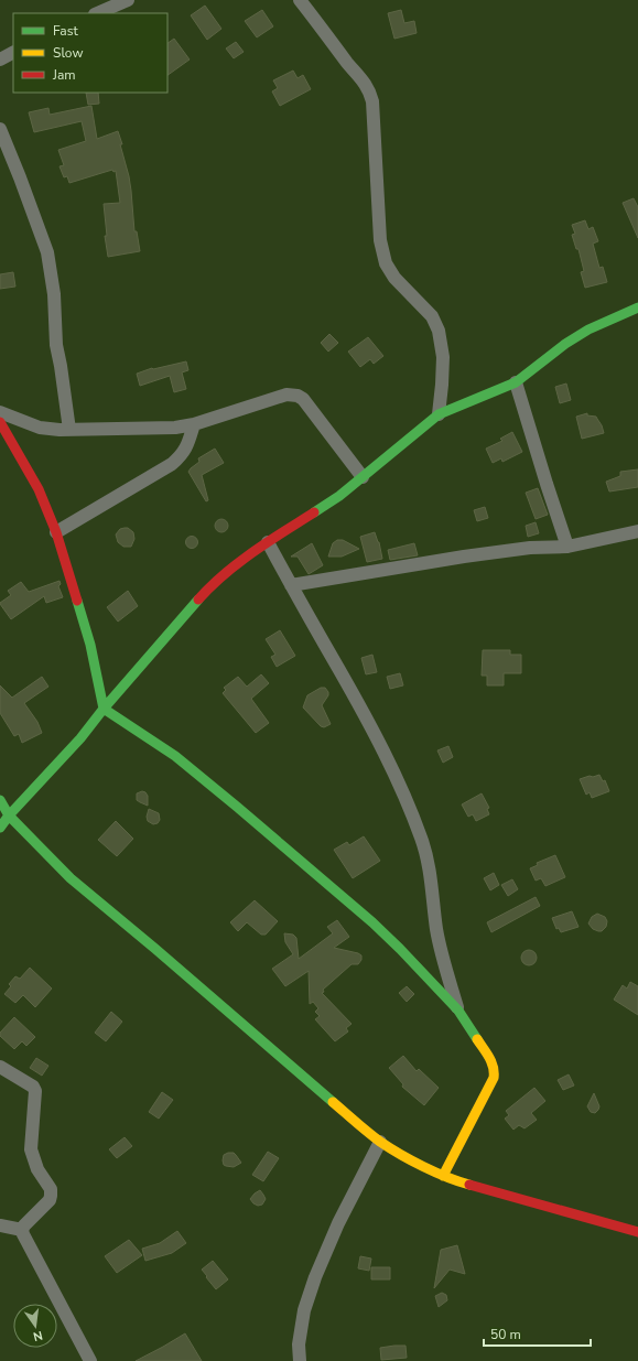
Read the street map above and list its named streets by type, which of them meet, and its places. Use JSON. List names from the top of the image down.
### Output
{
  "legend": ["Fast", "Slow", "Jam"],
  "scale_bar": "50 m",
  "north": "bottom"
}
